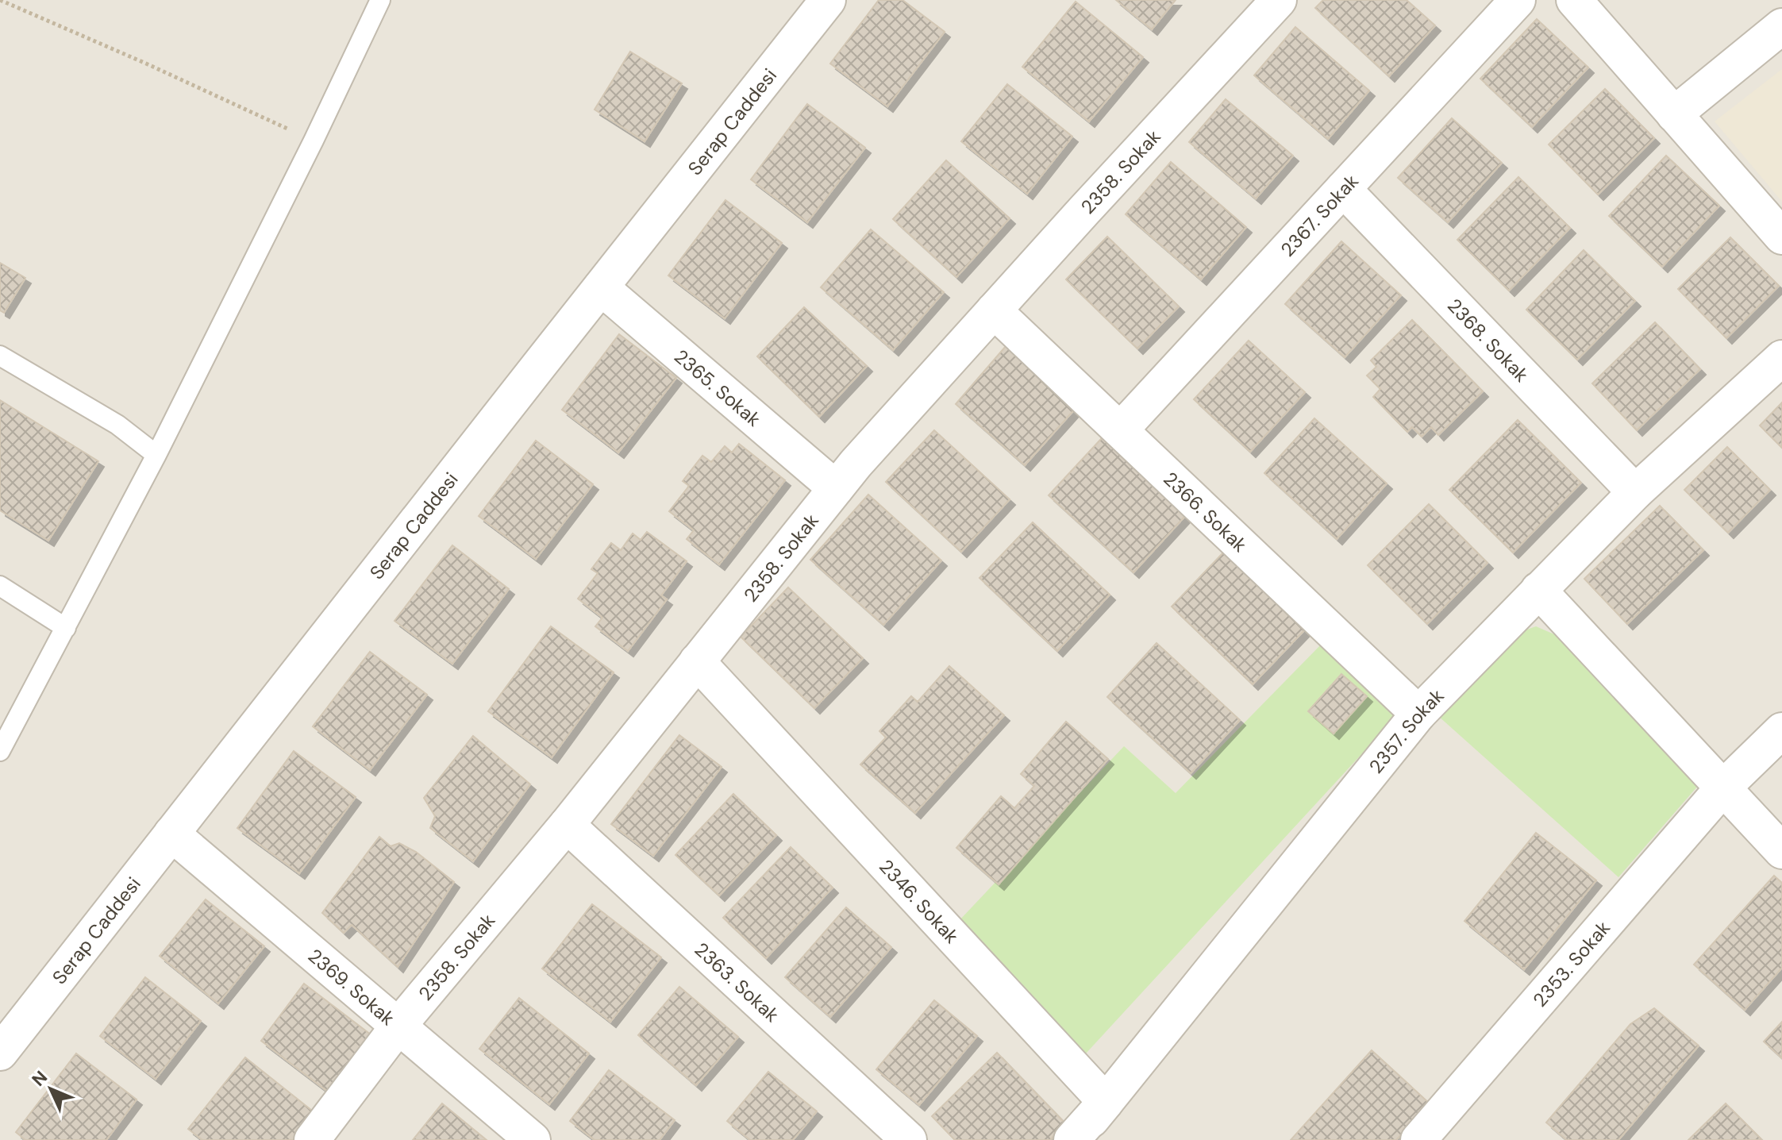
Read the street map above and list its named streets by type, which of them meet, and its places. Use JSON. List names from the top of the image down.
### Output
{
  "streets": {
    "street": [
      "Serap Caddesi",
      "2358. Sokak",
      "2367. Sokak",
      "2368. Sokak",
      "2365. Sokak",
      "2366. Sokak",
      "2357. Sokak",
      "2346. Sokak",
      "2353. Sokak",
      "2363. Sokak",
      "2369. Sokak"
    ]
  },
  "crossings": [
    ["Serap Caddesi", "2365. Sokak"],
    ["Serap Caddesi", "2369. Sokak"],
    ["2358. Sokak", "2365. Sokak"],
    ["2358. Sokak", "2366. Sokak"],
    ["2358. Sokak", "2346. Sokak"],
    ["2358. Sokak", "2363. Sokak"],
    ["2358. Sokak", "2369. Sokak"],
    ["2367. Sokak", "2368. Sokak"],
    ["2367. Sokak", "2366. Sokak"],
    ["2368. Sokak", "2357. Sokak"],
    ["2366. Sokak", "2357. Sokak"],
    ["2357. Sokak", "2346. Sokak"]
  ],
  "north": "top left"
}
